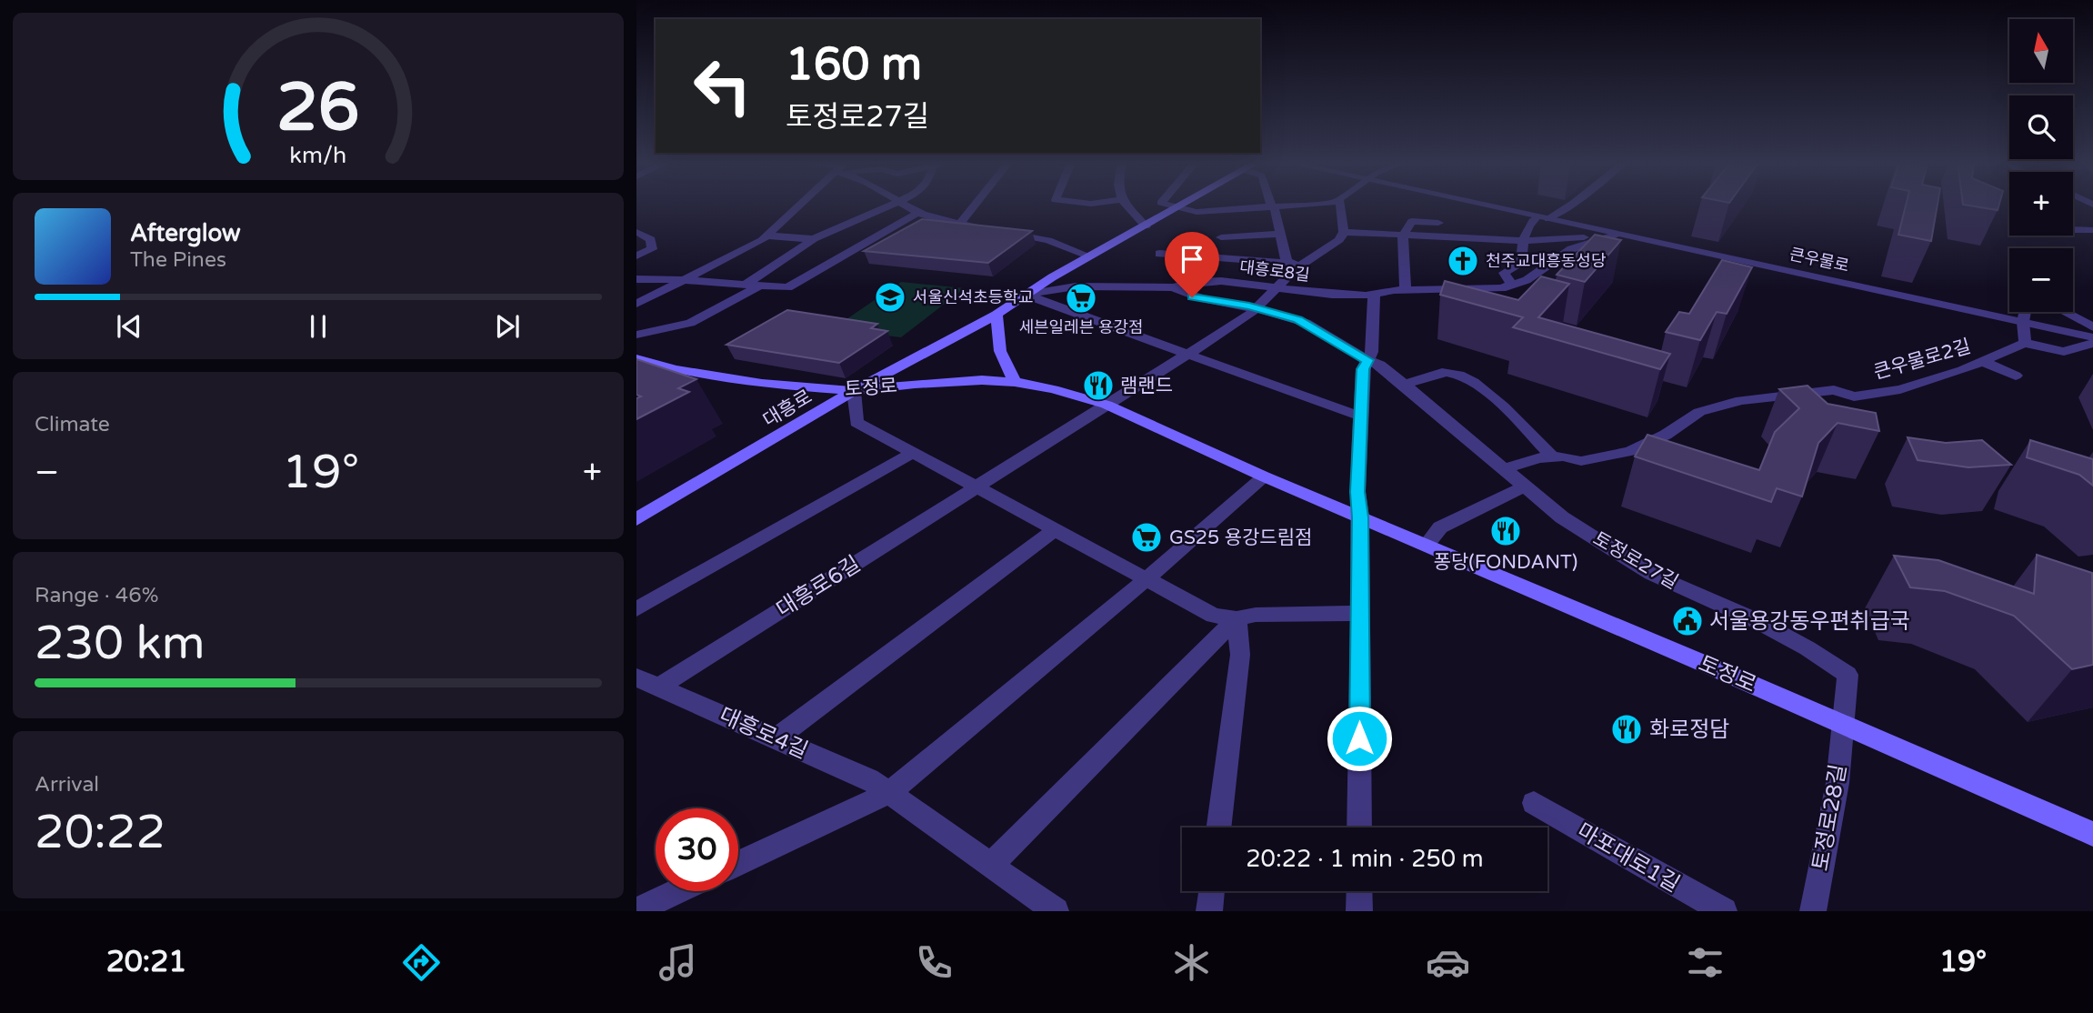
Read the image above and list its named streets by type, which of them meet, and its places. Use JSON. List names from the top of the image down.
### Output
{
  "streets": {
    "main road": ["토정로", "대흥로"],
    "street": [
      "큰우물로",
      "대흥로8길",
      "큰우물로2길",
      "토정로27길",
      "대흥로6길",
      "대흥로4길",
      "토정로28길",
      "마포대로1길"
    ]
  },
  "crossings": [
    ["큰우물로", "대흥로8길"],
    ["대흥로8길", "대흥로"],
    ["대흥로8길", "토정로27길"],
    ["큰우물로2길", "토정로27길"],
    ["토정로", "대흥로"],
    ["토정로", "토정로27길"],
    ["토정로", "토정로28길"],
    ["토정로27길", "토정로28길"],
    ["대흥로6길", "대흥로4길"]
  ],
  "places": {
    "church": ["천주교대흥동성당"],
    "school or university": ["서울신석초등학교"],
    "supermarket": ["세븐일레븐 용강점", "GS25 용강드림점"],
    "restaurant": ["램랜드", "퐁당(FONDANT)", "화로정담"],
    "public building": ["서울용강동우편취급국"]
  },
  "north": "top",
  "page": {
    "map_buttons": ["+", "−"],
    "turn": ["160 m", "토정로27길"],
    "song": ["Afterglow", "The Pines"],
    "tile": [
      "Climate",
      ["Range · 46%", "230 km"],
      ["Arrival", "20:22"]
    ],
    "heat": ["−", "19°", "+"],
    "limit": "30",
    "trip": "20:22 · 1 min · 250 m",
    "tabs": ["20:21", "19°"],
    "gauge": ["26", "km/h"]
  }
}
